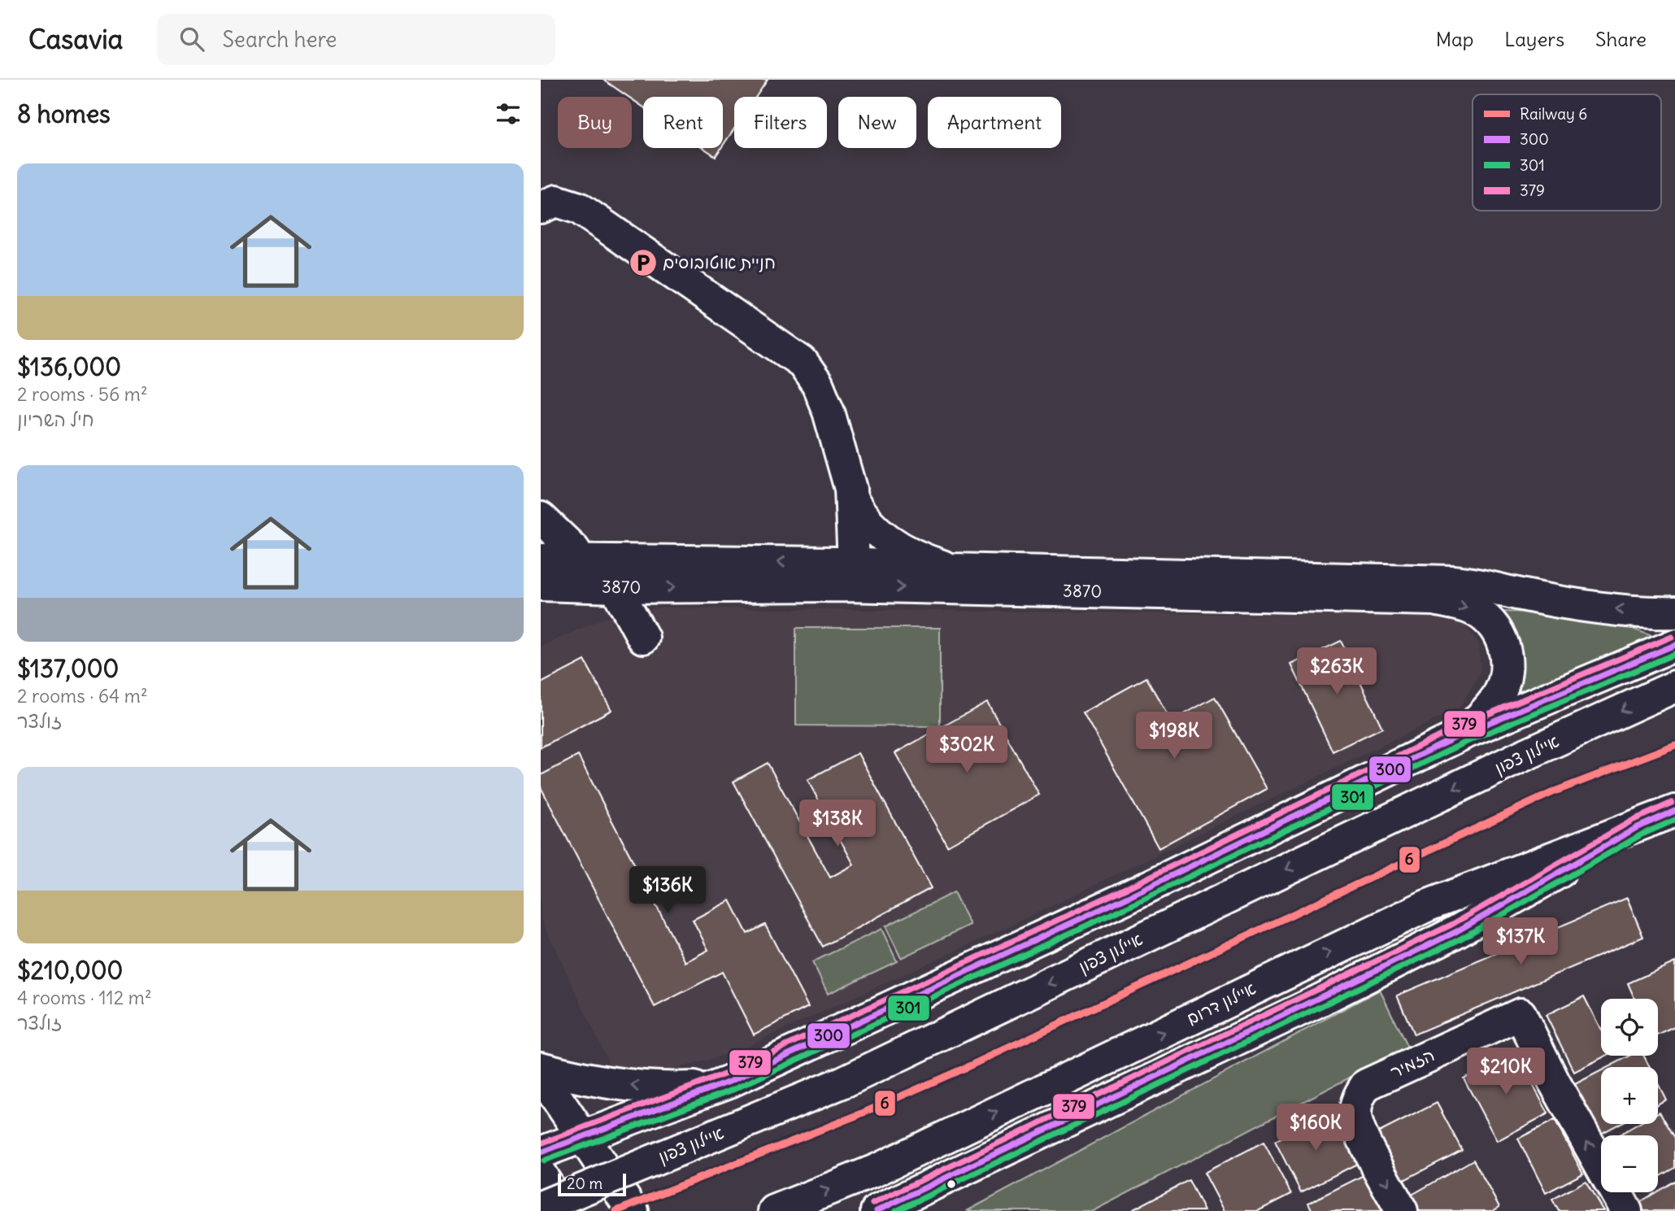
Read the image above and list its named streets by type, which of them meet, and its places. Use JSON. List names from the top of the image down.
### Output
{
  "streets": {
    "main road": [
      "3870",
      "איילון צפון",
      "איילון דרום",
      "הזמיר"
    ]
  },
  "places": {
    "parking": ["חניית אוטובוסים"]
  },
  "lines": [
    "transit line 379",
    "transit line 300",
    "transit line 301",
    "rail line 6"
  ],
  "legend": [
    "Railway 6",
    "300",
    "301",
    "379"
  ],
  "scale_bar": "20 m",
  "page": {
    "header": "Casavia",
    "search": "Search here",
    "nav": ["Map", "Layers", "Share"],
    "heading": "8 homes",
    "chip": [
      "Buy",
      "Rent",
      "Filters",
      "New",
      "Apartment"
    ],
    "list": [
      {
        "name": "$136,000",
        "note": "2 rooms · 56 m² · חיל השריון"
      },
      {
        "name": "$137,000",
        "note": "2 rooms · 64 m² · זולצר"
      },
      {
        "name": "$210,000",
        "note": "4 rooms · 112 m² · זולצר"
      }
    ],
    "price": [
      "$263K",
      "$198K",
      "$302K",
      "$138K",
      "$136K",
      "$137K",
      "$210K",
      "$160K"
    ],
    "map_buttons": ["+", "−"],
    "scale": "20 m"
  }
}
